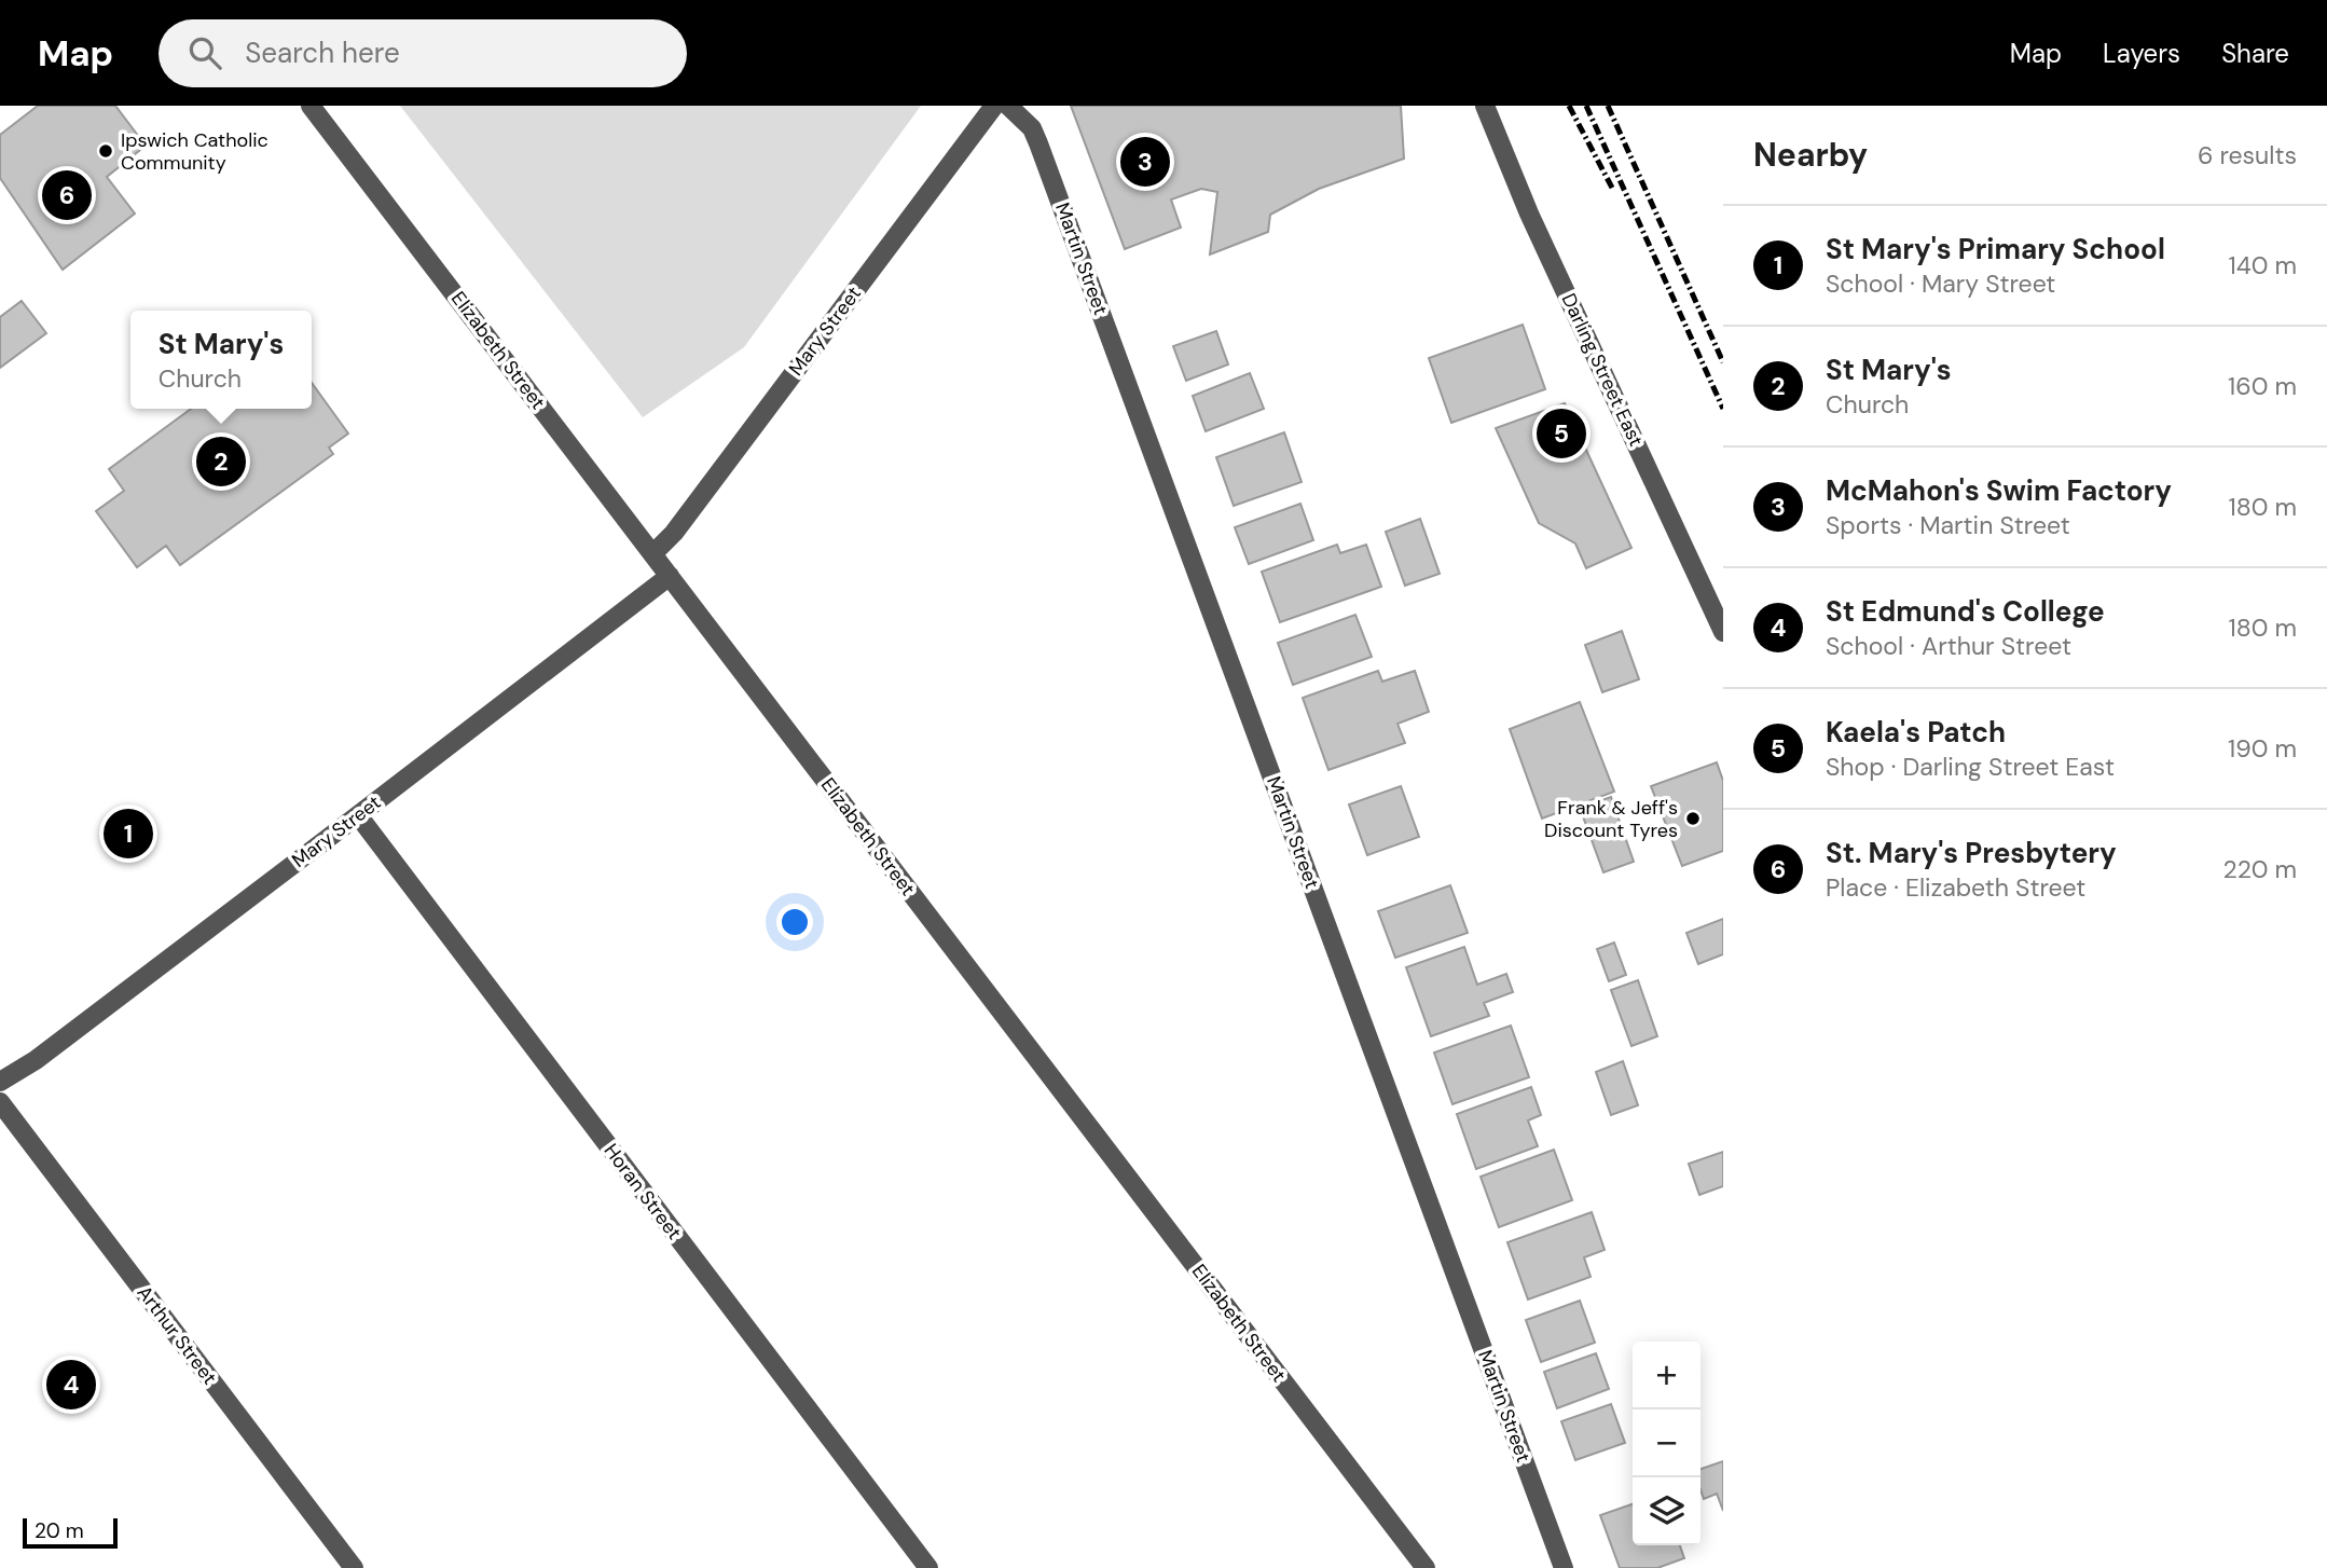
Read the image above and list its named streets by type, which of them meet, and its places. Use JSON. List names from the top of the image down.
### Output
{
  "streets": {
    "street": [
      "Martin Street",
      "Mary Street",
      "Elizabeth Street",
      "Darling Street East",
      "Horan Street",
      "Arthur Street"
    ]
  },
  "crossings": [
    ["Mary Street", "Elizabeth Street"],
    ["Mary Street", "Horan Street"]
  ],
  "places": ["Ipswich Catholic Community", "Frank & Jeff's Discount Tyres"],
  "scale_bar": "20 m",
  "page": {
    "header": "Map",
    "search": "Search here",
    "nav": ["Map", "Layers", "Share"],
    "heading": ["Nearby", "6 results"],
    "pins": [
      "3",
      "6",
      "5",
      "2",
      "1",
      "4"
    ],
    "list": [
      {
        "mark": "1",
        "name": "St Mary's Primary School",
        "note": "School · Mary Street",
        "value": "140 m"
      },
      {
        "mark": "2",
        "name": "St Mary's",
        "note": "Church",
        "value": "160 m"
      },
      {
        "mark": "3",
        "name": "McMahon's Swim Factory",
        "note": "Sports · Martin Street",
        "value": "180 m"
      },
      {
        "mark": "4",
        "name": "St Edmund's College",
        "note": "School · Arthur Street",
        "value": "180 m"
      },
      {
        "mark": "5",
        "name": "Kaela's Patch",
        "note": "Shop · Darling Street East",
        "value": "190 m"
      },
      {
        "mark": "6",
        "name": "St. Mary's Presbytery",
        "note": "Place · Elizabeth Street",
        "value": "220 m"
      }
    ],
    "popup": ["St Mary's", "Church"],
    "map_buttons": ["+", "−"],
    "scale": "20 m"
  }
}
